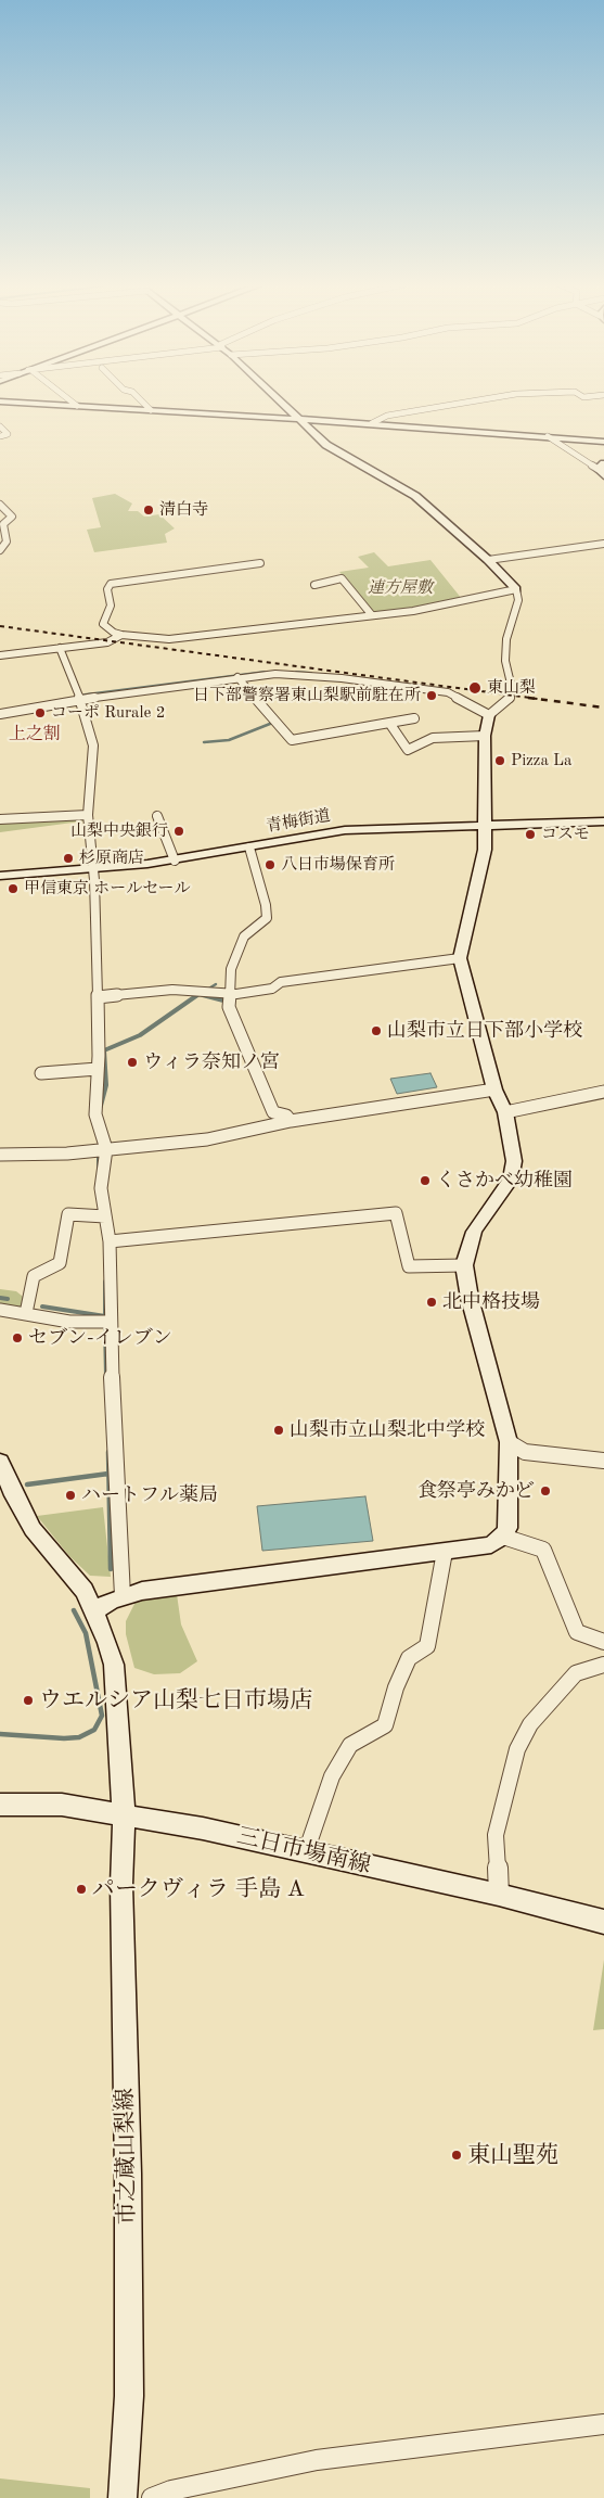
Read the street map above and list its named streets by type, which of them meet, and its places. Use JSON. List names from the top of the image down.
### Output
{
  "streets": {
    "street": ["青梅街道", "三日市場南線", "市之蔵山梨線"]
  },
  "crossings": [
    ["三日市場南線", "市之蔵山梨線"]
  ],
  "districts": ["上之割"],
  "parks": ["連方屋敷"],
  "places": [
    "清白寺",
    "東山梨",
    "日下部警察署東山梨駅前駐在所",
    "コーポ Rurale 2",
    "Pizza La",
    "山梨中央銀行",
    "コスモ",
    "杉原商店",
    "八日市場保育所",
    "甲信東京 ホールセール",
    "山梨市立日下部小学校",
    "ウィラ奈知ノ宮",
    "くさかべ幼稚園",
    "北中格技場",
    "セブン-イレブン",
    "山梨市立山梨北中学校",
    "食祭亭みかど",
    "ハートフル薬局",
    "ウエルシア山梨七日市場店",
    "パークヴィラ 手島 A",
    "東山聖苑"
  ]
}
